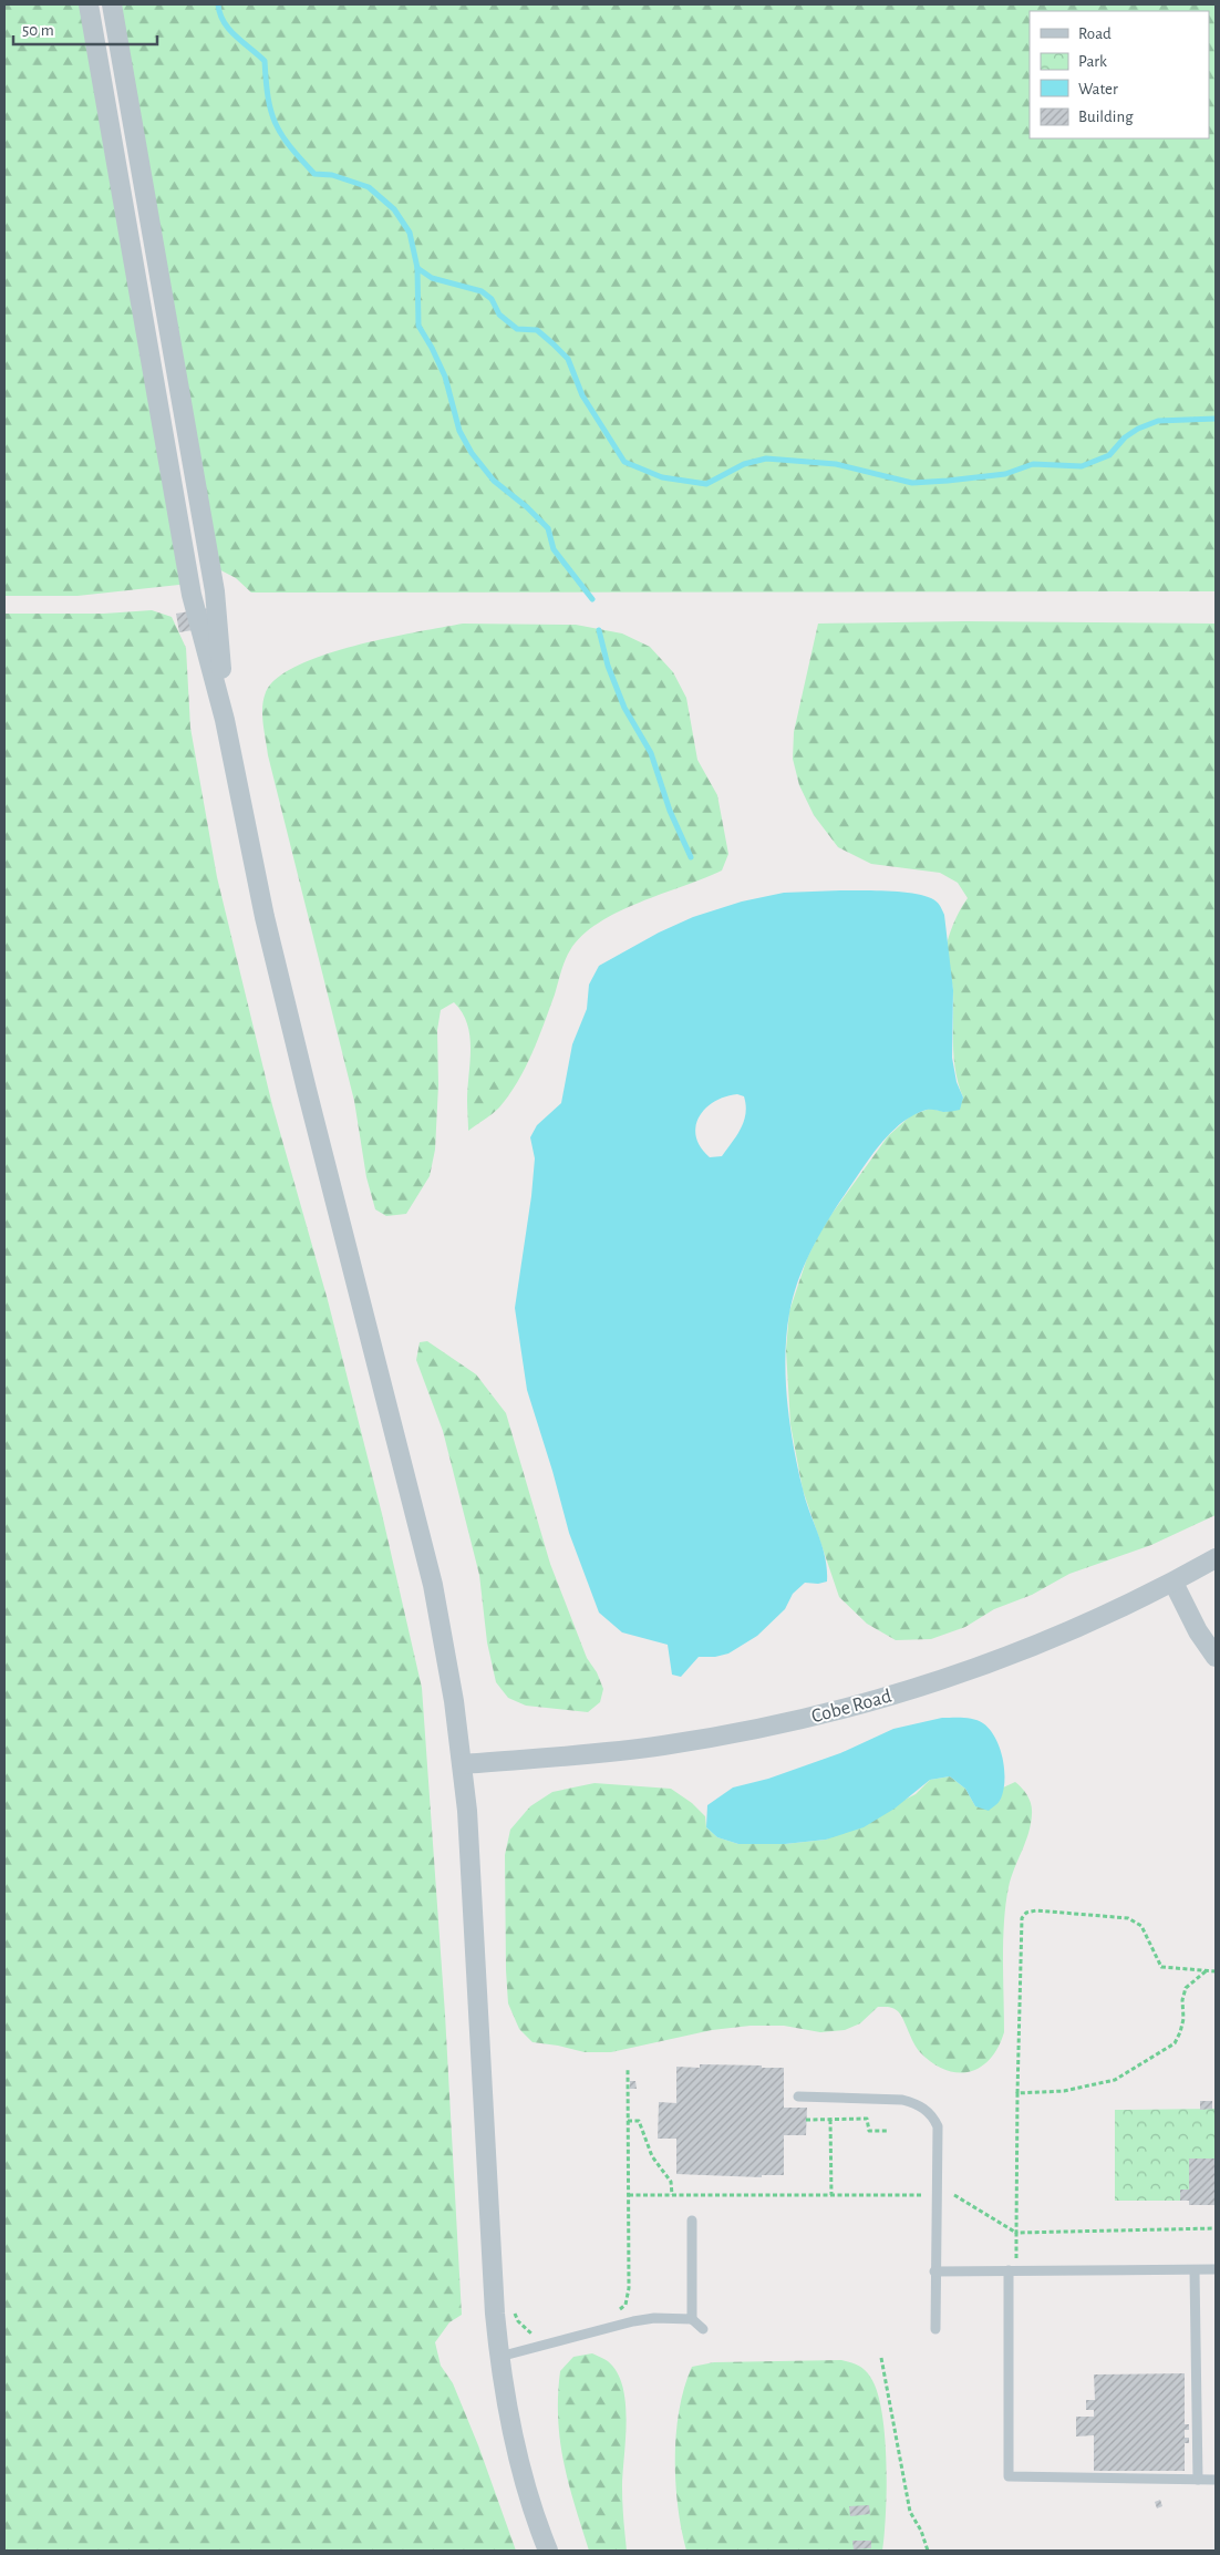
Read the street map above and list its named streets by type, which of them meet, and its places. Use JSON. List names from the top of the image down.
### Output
{
  "streets": {
    "street": ["Cobe Road"]
  },
  "legend": [
    "Road",
    "Park",
    "Water",
    "Building"
  ],
  "scale_bar": "50 m"
}
